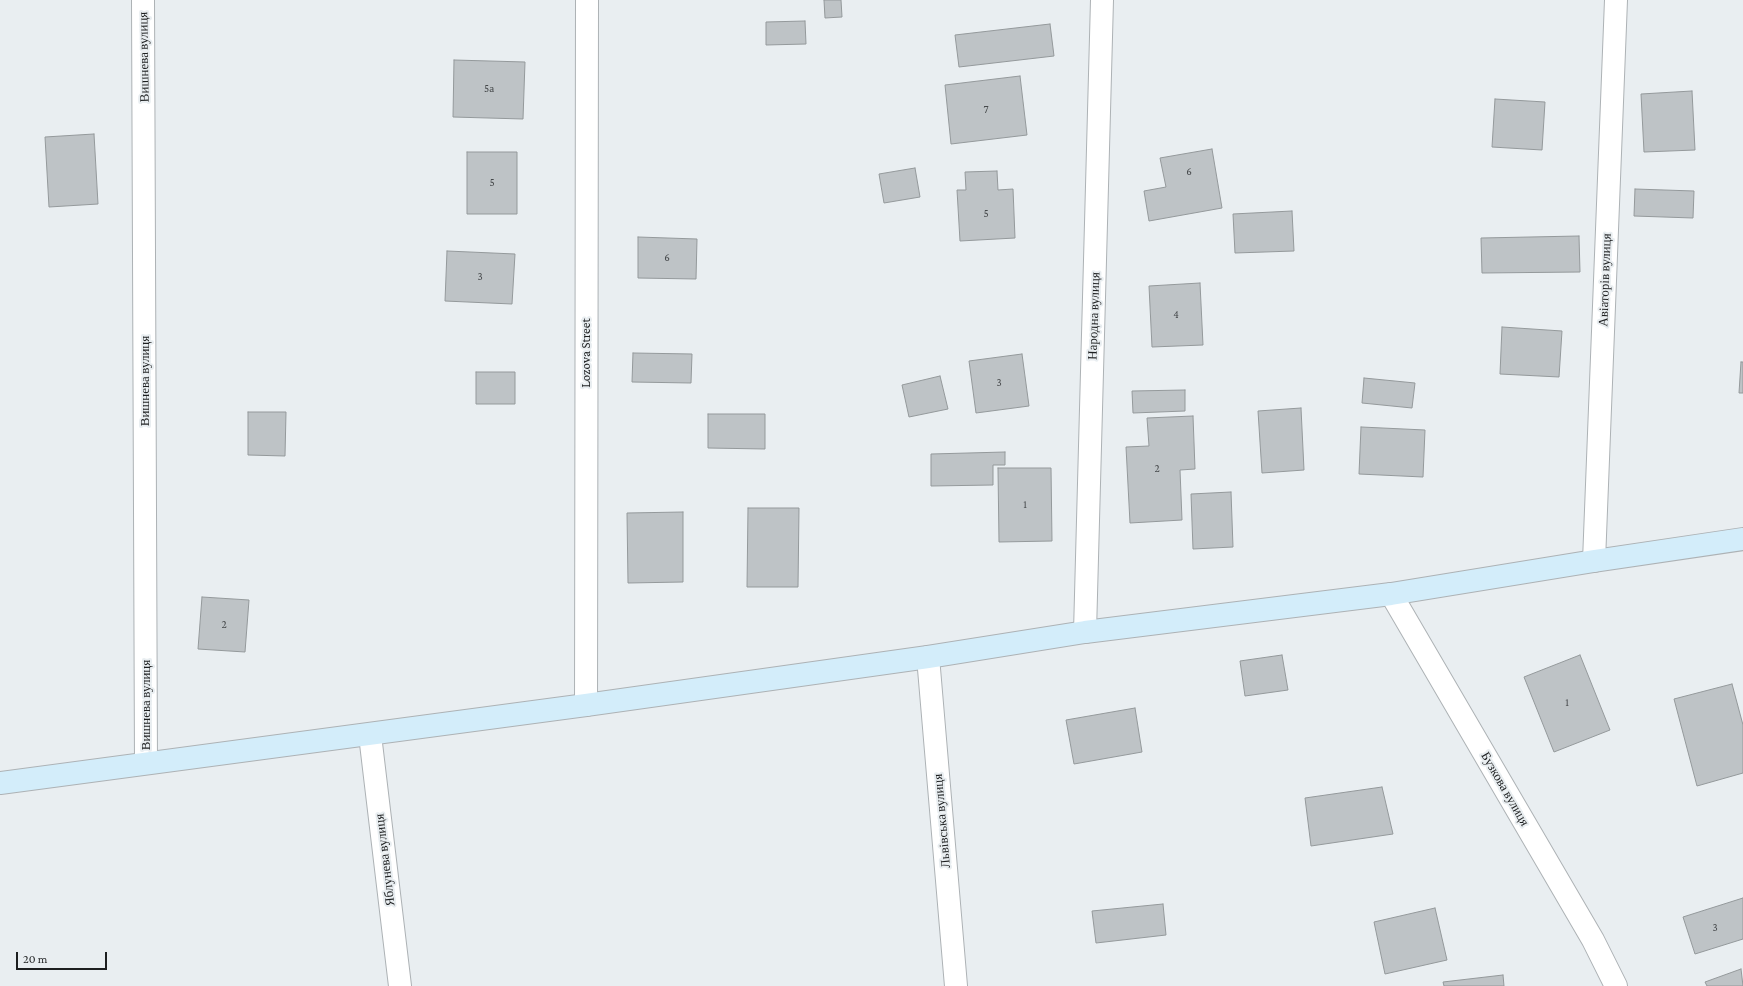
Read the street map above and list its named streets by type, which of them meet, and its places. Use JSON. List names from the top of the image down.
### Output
{
  "streets": {
    "street": [
      "Вишнева вулиця",
      "Авіаторів вулиця",
      "Народна вулиця",
      "Lozova Street",
      "Бузкова вулиця",
      "Львівська вулиця",
      "Яблунева вулиця"
    ]
  },
  "house_numbers": [
    "5а",
    "7",
    "6",
    "5",
    "5",
    "6",
    "3",
    "4",
    "3",
    "2",
    "1",
    "2",
    "1",
    "3"
  ],
  "scale_bar": "20 m"
}
